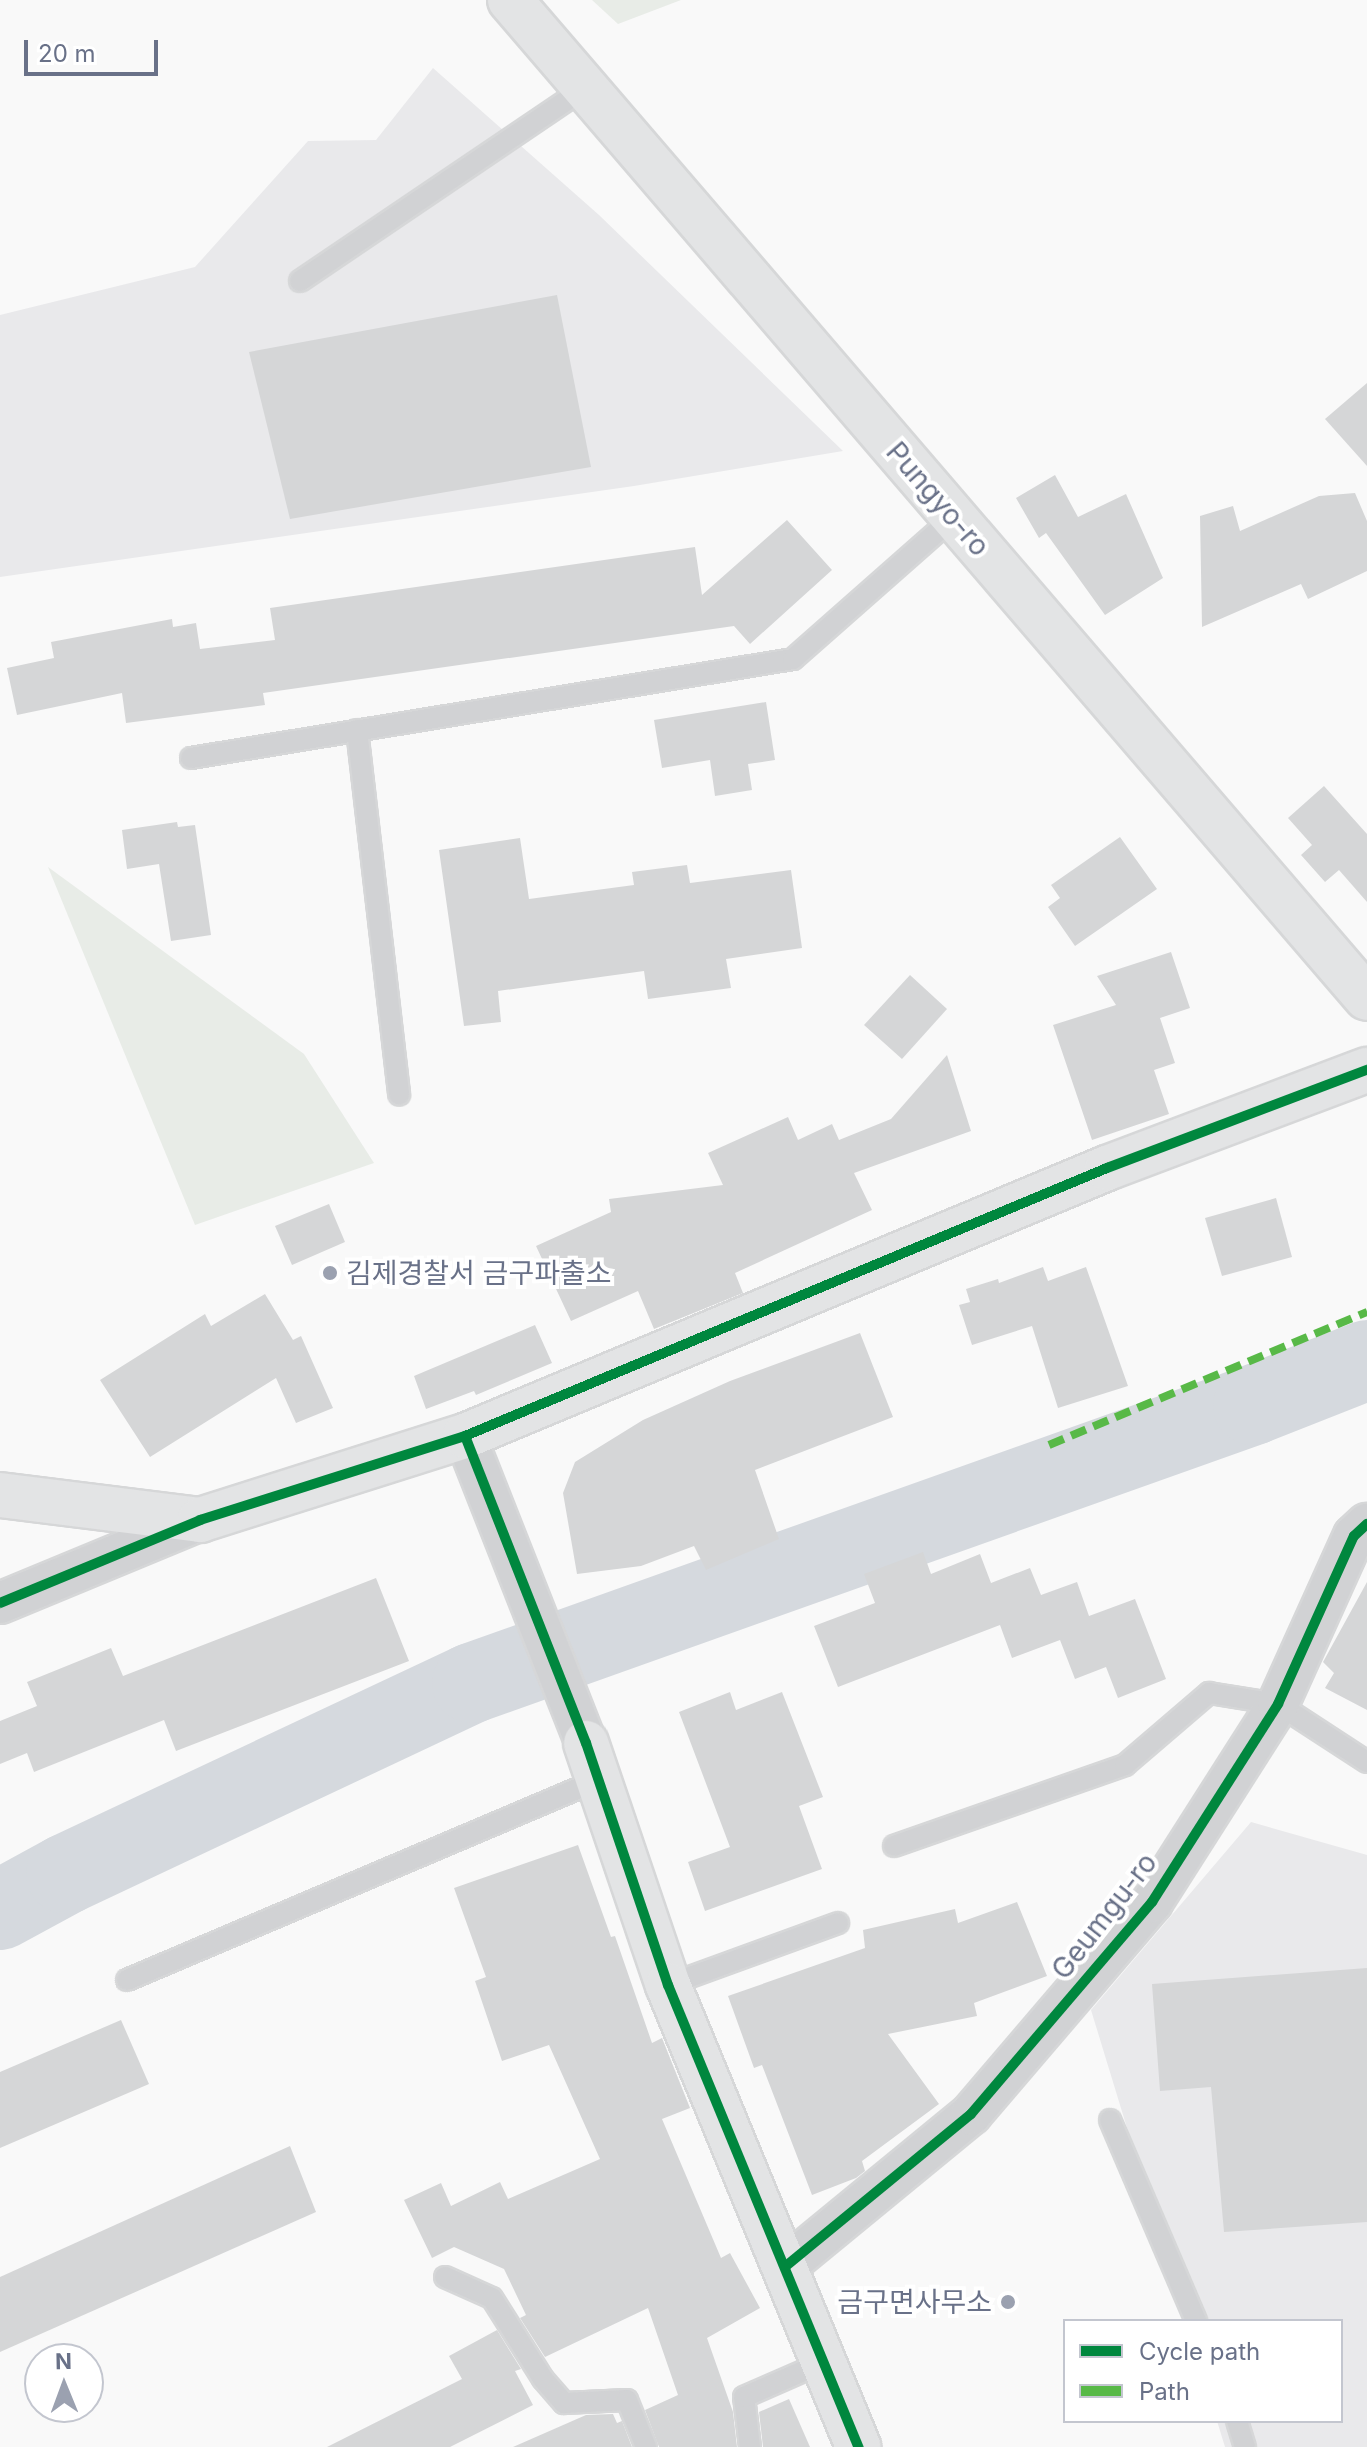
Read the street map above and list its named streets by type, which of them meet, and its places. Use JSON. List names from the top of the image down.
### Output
{
  "streets": {
    "street": ["Pungyo-ro", "Geumgu-ro"]
  },
  "places": ["김제경찰서 금구파출소", "금구면사무소"],
  "legend": ["Cycle path", "Path"],
  "scale_bar": "20 m",
  "north": "top"
}
